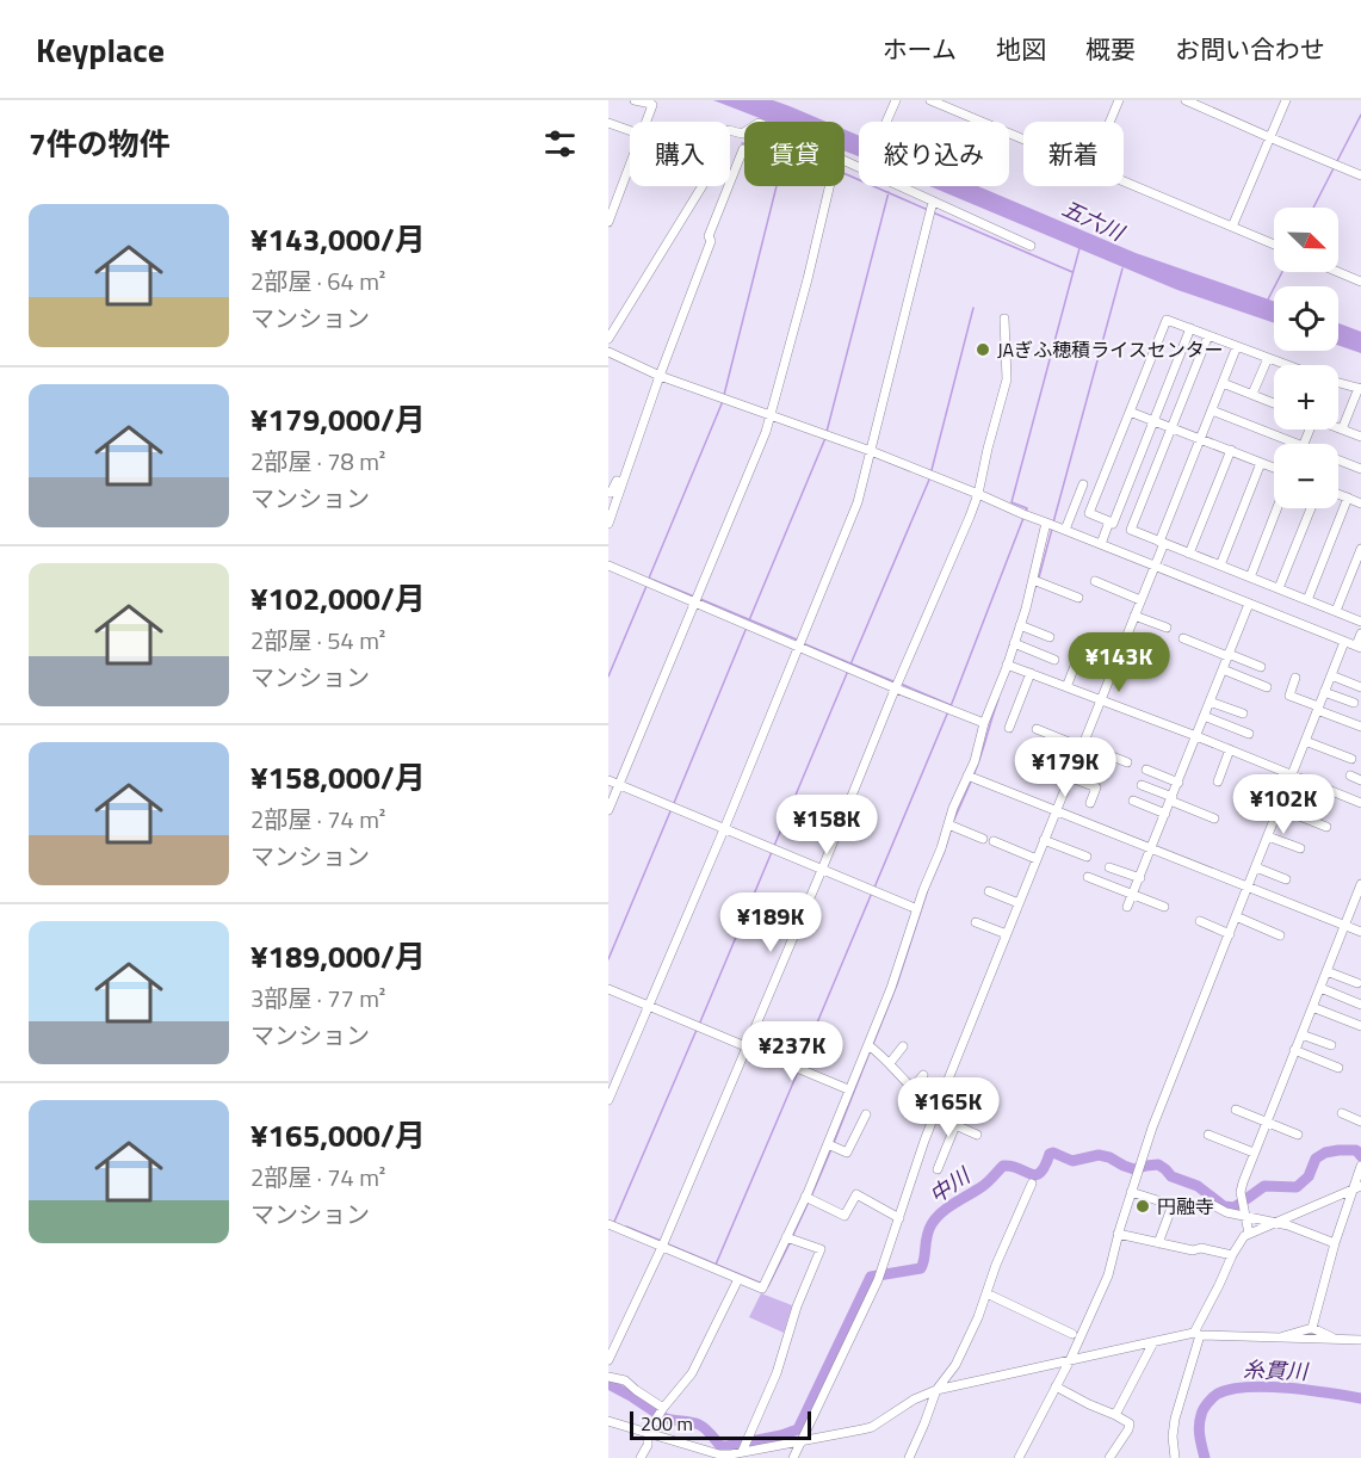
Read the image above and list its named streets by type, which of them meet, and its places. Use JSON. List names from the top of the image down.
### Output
{
  "water": ["五六川", "中川", "糸貫川"],
  "places": ["JAぎふ穂積ライスセンター", "円融寺"],
  "scale_bar": "200 m",
  "north": "bottom right",
  "page": {
    "header": "Keyplace",
    "nav": [
      "ホーム",
      "地図",
      "概要",
      "お問い合わせ"
    ],
    "heading": "7件の物件",
    "chip": [
      "購入",
      "賃貸",
      "絞り込み",
      "新着"
    ],
    "list": [
      {
        "name": "¥143,000/月",
        "note": "2部屋 · 64 m² · マンション"
      },
      {
        "name": "¥179,000/月",
        "note": "2部屋 · 78 m² · マンション"
      },
      {
        "name": "¥102,000/月",
        "note": "2部屋 · 54 m² · マンション"
      },
      {
        "name": "¥158,000/月",
        "note": "2部屋 · 74 m² · マンション"
      },
      {
        "name": "¥189,000/月",
        "note": "3部屋 · 77 m² · マンション"
      },
      {
        "name": "¥165,000/月",
        "note": "2部屋 · 74 m² · マンション"
      }
    ],
    "map_buttons": ["+", "−"],
    "price": [
      "¥143K",
      "¥179K",
      "¥102K",
      "¥158K",
      "¥189K",
      "¥237K",
      "¥165K"
    ],
    "scale": "200 m"
  }
}
